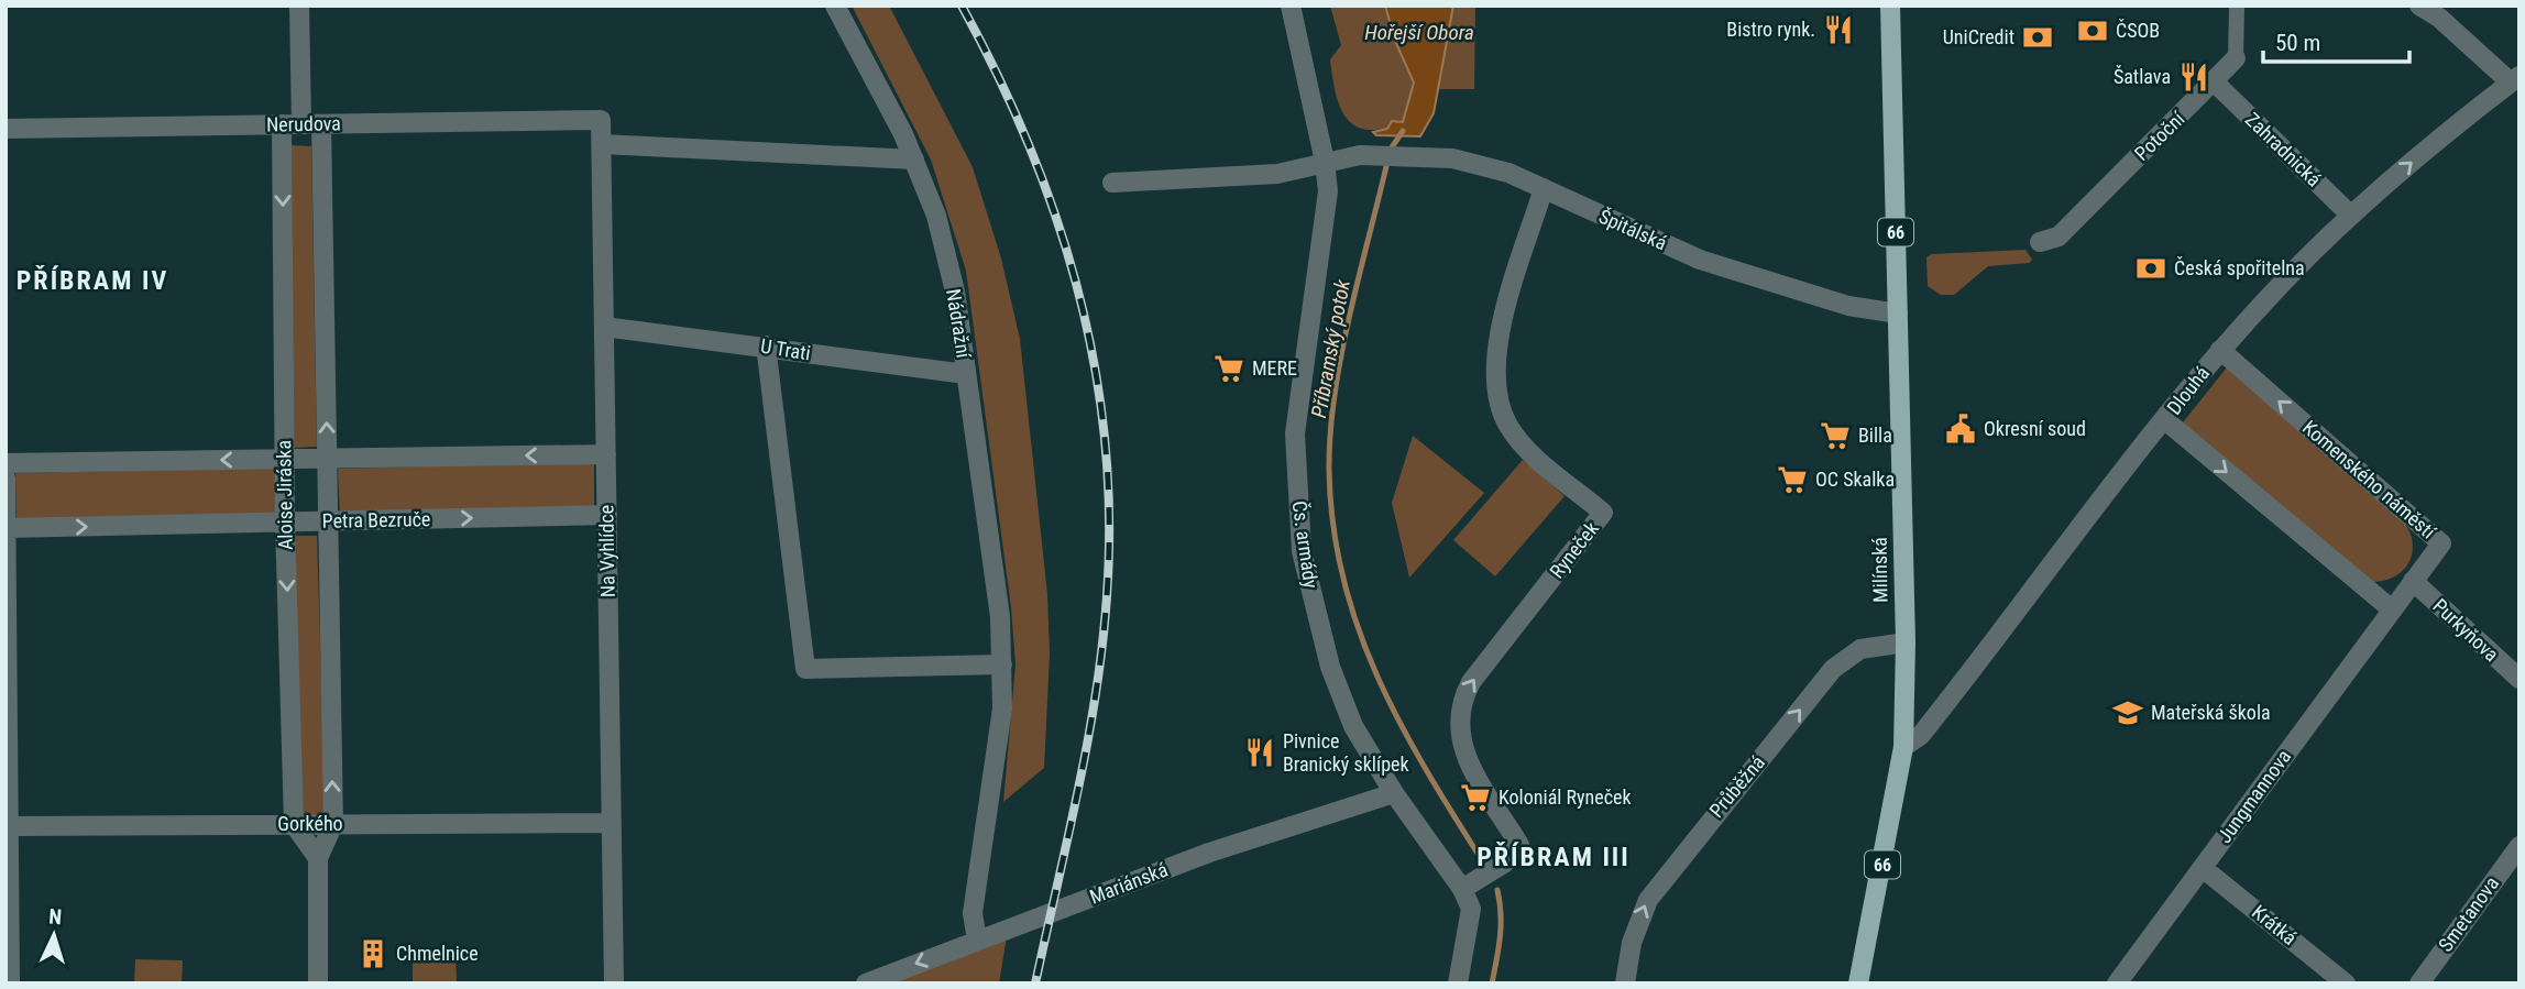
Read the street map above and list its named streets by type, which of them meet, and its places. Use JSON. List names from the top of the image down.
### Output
{
  "streets": {
    "main road": ["66", "Milínská"],
    "street": [
      "Nerudova",
      "Potoční",
      "Zahradnická",
      "Špitálská",
      "Nádražní",
      "U Trati",
      "Dlouhá",
      "Komenského náměstí",
      "Aloise Jiráska",
      "Petra Bezruče",
      "Čs. armády",
      "Ryneček",
      "Na Vyhlídce",
      "Purkyňova",
      "Průběžná",
      "Jungmannova",
      "Gorkého",
      "Mariánská",
      "Smetanova",
      "Krátká"
    ]
  },
  "crossings": [
    ["Nerudova", "Aloise Jiráska"],
    ["Nerudova", "Na Vyhlídce"],
    ["Potoční", "Zahradnická"],
    ["Zahradnická", "Dlouhá"],
    ["Špitálská", "Čs. armády"],
    ["Špitálská", "Ryneček"],
    ["Špitálská", "Milínská"],
    ["Nádražní", "U Trati"],
    ["Nádražní", "Mariánská"],
    ["U Trati", "Na Vyhlídce"],
    ["Dlouhá", "Komenského náměstí"],
    ["Dlouhá", "Milínská"],
    ["Komenského náměstí", "Purkyňova"],
    ["Komenského náměstí", "Jungmannova"],
    ["Aloise Jiráska", "Petra Bezruče"],
    ["Aloise Jiráska", "Gorkého"],
    ["Petra Bezruče", "Na Vyhlídce"],
    ["Čs. armády", "Ryneček"],
    ["Čs. armády", "Mariánská"],
    ["Na Vyhlídce", "Gorkého"],
    ["Milínská", "Průběžná"],
    ["Jungmannova", "Krátká"]
  ],
  "one_way": ["Ryneček", "Průběžná"],
  "districts": ["PŘÍBRAM IV", "PŘÍBRAM III"],
  "water": ["Hořejší Obora", "Příbramský potok"],
  "places": {
    "restaurant": ["Bistro rynk.", "Šatlava", "Pivnice Branický sklípek"],
    "bank": ["ČSOB", "UniCredit", "Česká spořitelna"],
    "supermarket": [
      "MERE",
      "Billa",
      "OC Skalka",
      "Koloniál Ryneček"
    ],
    "public building": ["Okresní soud"],
    "school or university": ["Mateřská škola"],
    "building": ["Chmelnice"]
  },
  "scale_bar": "50 m",
  "north": "top"
}
